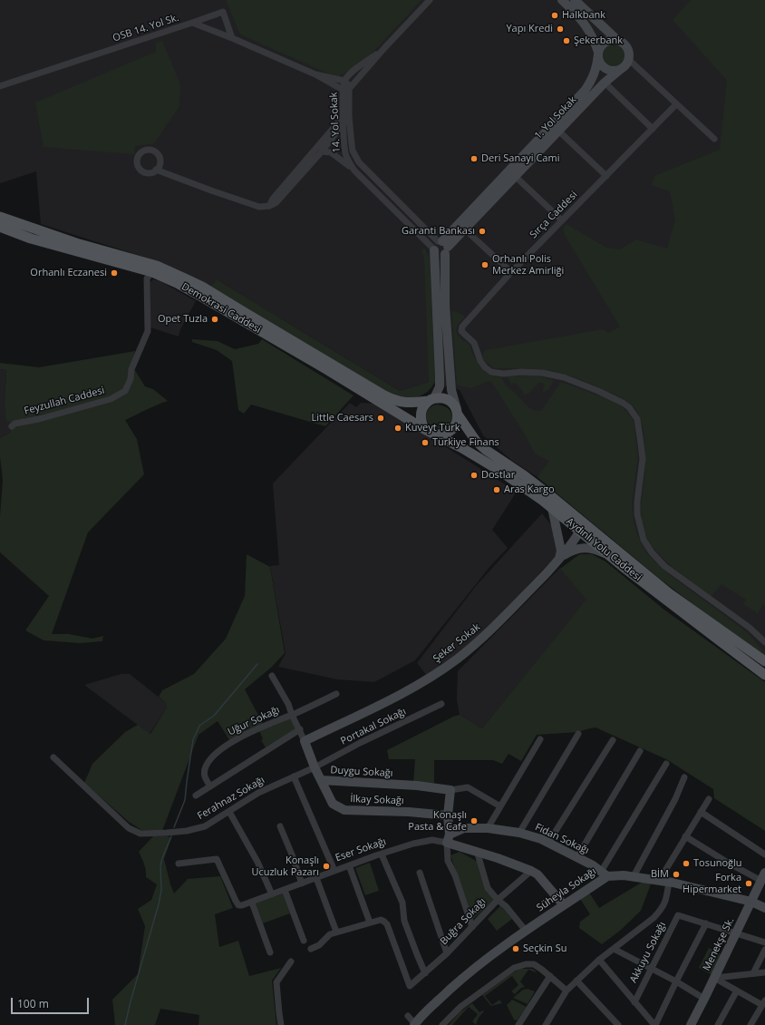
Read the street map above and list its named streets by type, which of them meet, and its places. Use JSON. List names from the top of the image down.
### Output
{
  "streets": {
    "main road": ["Demokrasi Caddesi", "Aydınlı Yolu Caddesi"],
    "street": [
      "OSB 14. Yol Sk.",
      "1. Yol Sokak",
      "14. Yol Sokak",
      "Sırça Caddesi",
      "Feyzullah Caddesi",
      "Şeker Sokak",
      "Uğur Sokağı",
      "Portakal Sokağı",
      "Duygu Sokağı",
      "Ferahnaz Sokağı",
      "İlkay Sokağı",
      "Fidan Sokağı",
      "Eser Sokağı",
      "Süheyla Sokağı",
      "Buğra Sokağı",
      "Menekşe Sk.",
      "Akkuyu Sokağı"
    ]
  },
  "crossings": [
    ["1. Yol Sokak", "14. Yol Sokak"],
    ["Demokrasi Caddesi", "Feyzullah Caddesi"],
    ["Demokrasi Caddesi", "Aydınlı Yolu Caddesi"],
    ["Aydınlı Yolu Caddesi", "Şeker Sokak"],
    ["Şeker Sokak", "Duygu Sokağı"],
    ["Uğur Sokağı", "Duygu Sokağı"],
    ["Portakal Sokağı", "Duygu Sokağı"],
    ["Portakal Sokağı", "Ferahnaz Sokağı"],
    ["Duygu Sokağı", "Ferahnaz Sokağı"],
    ["Duygu Sokağı", "İlkay Sokağı"],
    ["Fidan Sokağı", "Eser Sokağı"],
    ["Fidan Sokağı", "Süheyla Sokağı"],
    ["Eser Sokağı", "Süheyla Sokağı"],
    ["Eser Sokağı", "Buğra Sokağı"],
    ["Süheyla Sokağı", "Menekşe Sk."],
    ["Menekşe Sk.", "Akkuyu Sokağı"]
  ],
  "places": [
    "Halkbank",
    "Yapı Kredi",
    "Şekerbank",
    "Deri Sanayi Cami",
    "Garanti Bankası",
    "Orhanlı Polis Merkez Amirliği",
    "Orhanlı Eczanesi",
    "Opet Tuzla",
    "Little Caesars",
    "Kuveyt Türk",
    "Türkiye Finans",
    "Dostlar",
    "Aras Kargo",
    "Konaşlı Pasta & Cafe",
    "Tosunoğlu",
    "Konaşlı Ucuzluk Pazarı",
    "BİM",
    "Forka Hipermarket",
    "Seçkin Su"
  ],
  "scale_bar": "100 m"
}
